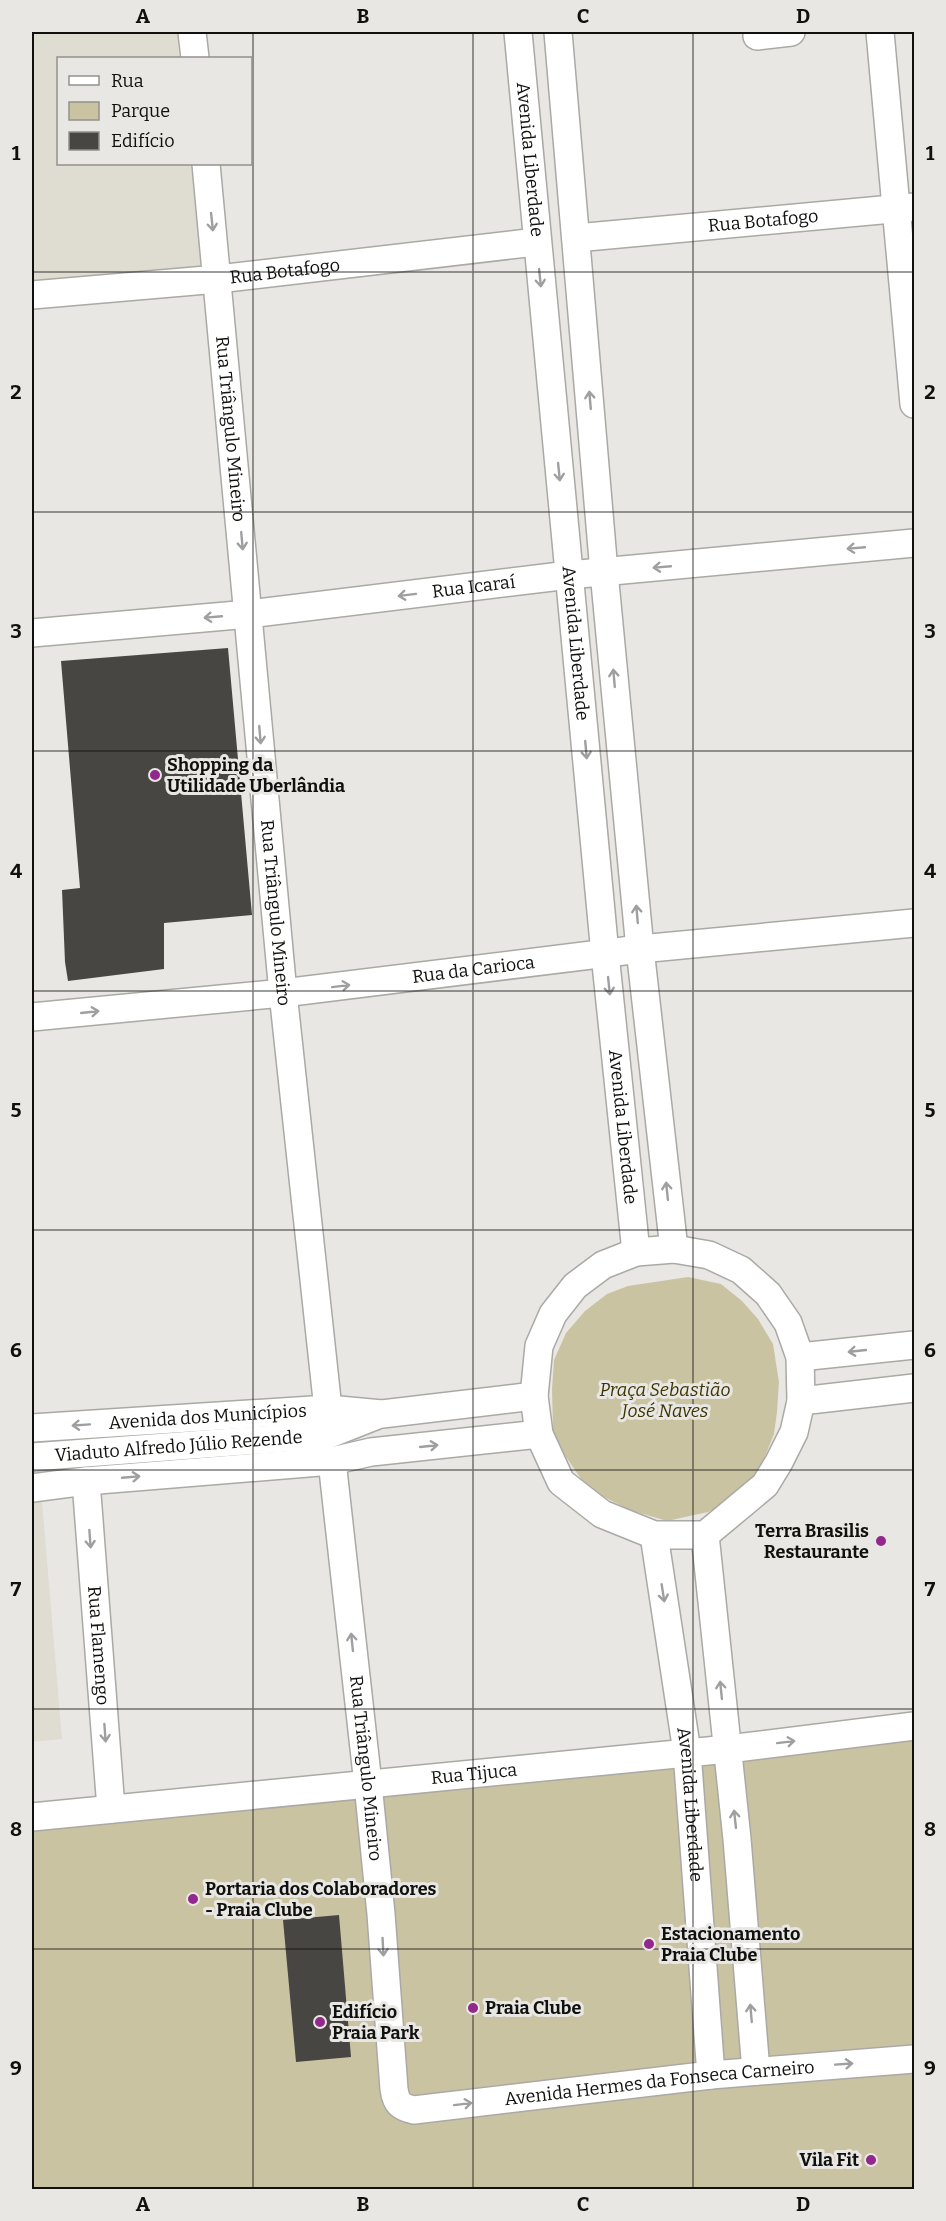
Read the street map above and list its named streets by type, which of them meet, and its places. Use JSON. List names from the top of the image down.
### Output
{
  "streets": {
    "street": [
      "Avenida Liberdade",
      "Rua Botafogo",
      "Rua Triângulo Mineiro",
      "Rua Icaraí",
      "Rua da Carioca",
      "Avenida dos Municípios",
      "Viaduto Alfredo Júlio Rezende",
      "Rua Flamengo",
      "Rua Tijuca",
      "Avenida Hermes da Fonseca Carneiro"
    ]
  },
  "crossings": [
    ["Avenida Liberdade", "Rua Botafogo"],
    ["Avenida Liberdade", "Rua Icaraí"],
    ["Avenida Liberdade", "Rua da Carioca"],
    ["Avenida Liberdade", "Rua Tijuca"],
    ["Avenida Liberdade", "Avenida Hermes da Fonseca Carneiro"],
    ["Rua Botafogo", "Rua Triângulo Mineiro"],
    ["Rua Triângulo Mineiro", "Rua Icaraí"],
    ["Rua Triângulo Mineiro", "Rua da Carioca"],
    ["Rua Triângulo Mineiro", "Avenida dos Municípios"],
    ["Rua Triângulo Mineiro", "Viaduto Alfredo Júlio Rezende"],
    ["Rua Triângulo Mineiro", "Rua Tijuca"],
    ["Rua Triângulo Mineiro", "Avenida Hermes da Fonseca Carneiro"],
    ["Avenida dos Municípios", "Viaduto Alfredo Júlio Rezende"],
    ["Avenida dos Municípios", "Rua Flamengo"],
    ["Rua Flamengo", "Rua Tijuca"]
  ],
  "one_way": [
    "Rua Icaraí",
    "Rua da Carioca",
    "Rua Flamengo",
    "Avenida Hermes da Fonseca Carneiro"
  ],
  "parks": ["Praça Sebastião José Naves"],
  "places": [
    "Shopping da Utilidade Uberlândia",
    "Terra Brasilis Restaurante",
    "Portaria dos Colaboradores - Praia Clube",
    "Estacionamento Praia Clube",
    "Praia Clube",
    "Edifício Praia Park",
    "Vila Fit"
  ],
  "legend": ["Rua", "Parque", "Edifício"],
  "grid": {
    "columns": [
      "A",
      "B",
      "C",
      "D"
    ],
    "rows": [
      "1",
      "2",
      "3",
      "4",
      "5",
      "6",
      "7",
      "8",
      "9"
    ]
  }
}
